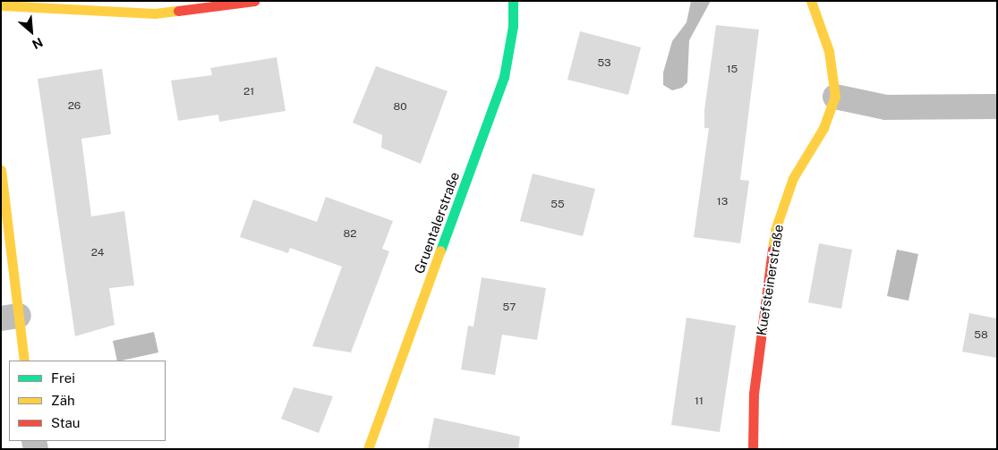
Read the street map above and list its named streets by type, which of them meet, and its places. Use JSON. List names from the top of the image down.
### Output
{
  "streets": {
    "street": ["Gruentalerstraße", "Kuefsteinerstraße"]
  },
  "house_numbers": [
    "53",
    "15",
    "21",
    "26",
    "80",
    "13",
    "55",
    "82",
    "24",
    "57",
    "58",
    "11"
  ],
  "legend": ["Frei", "Zäh", "Stau"],
  "north": "bottom right"
}
